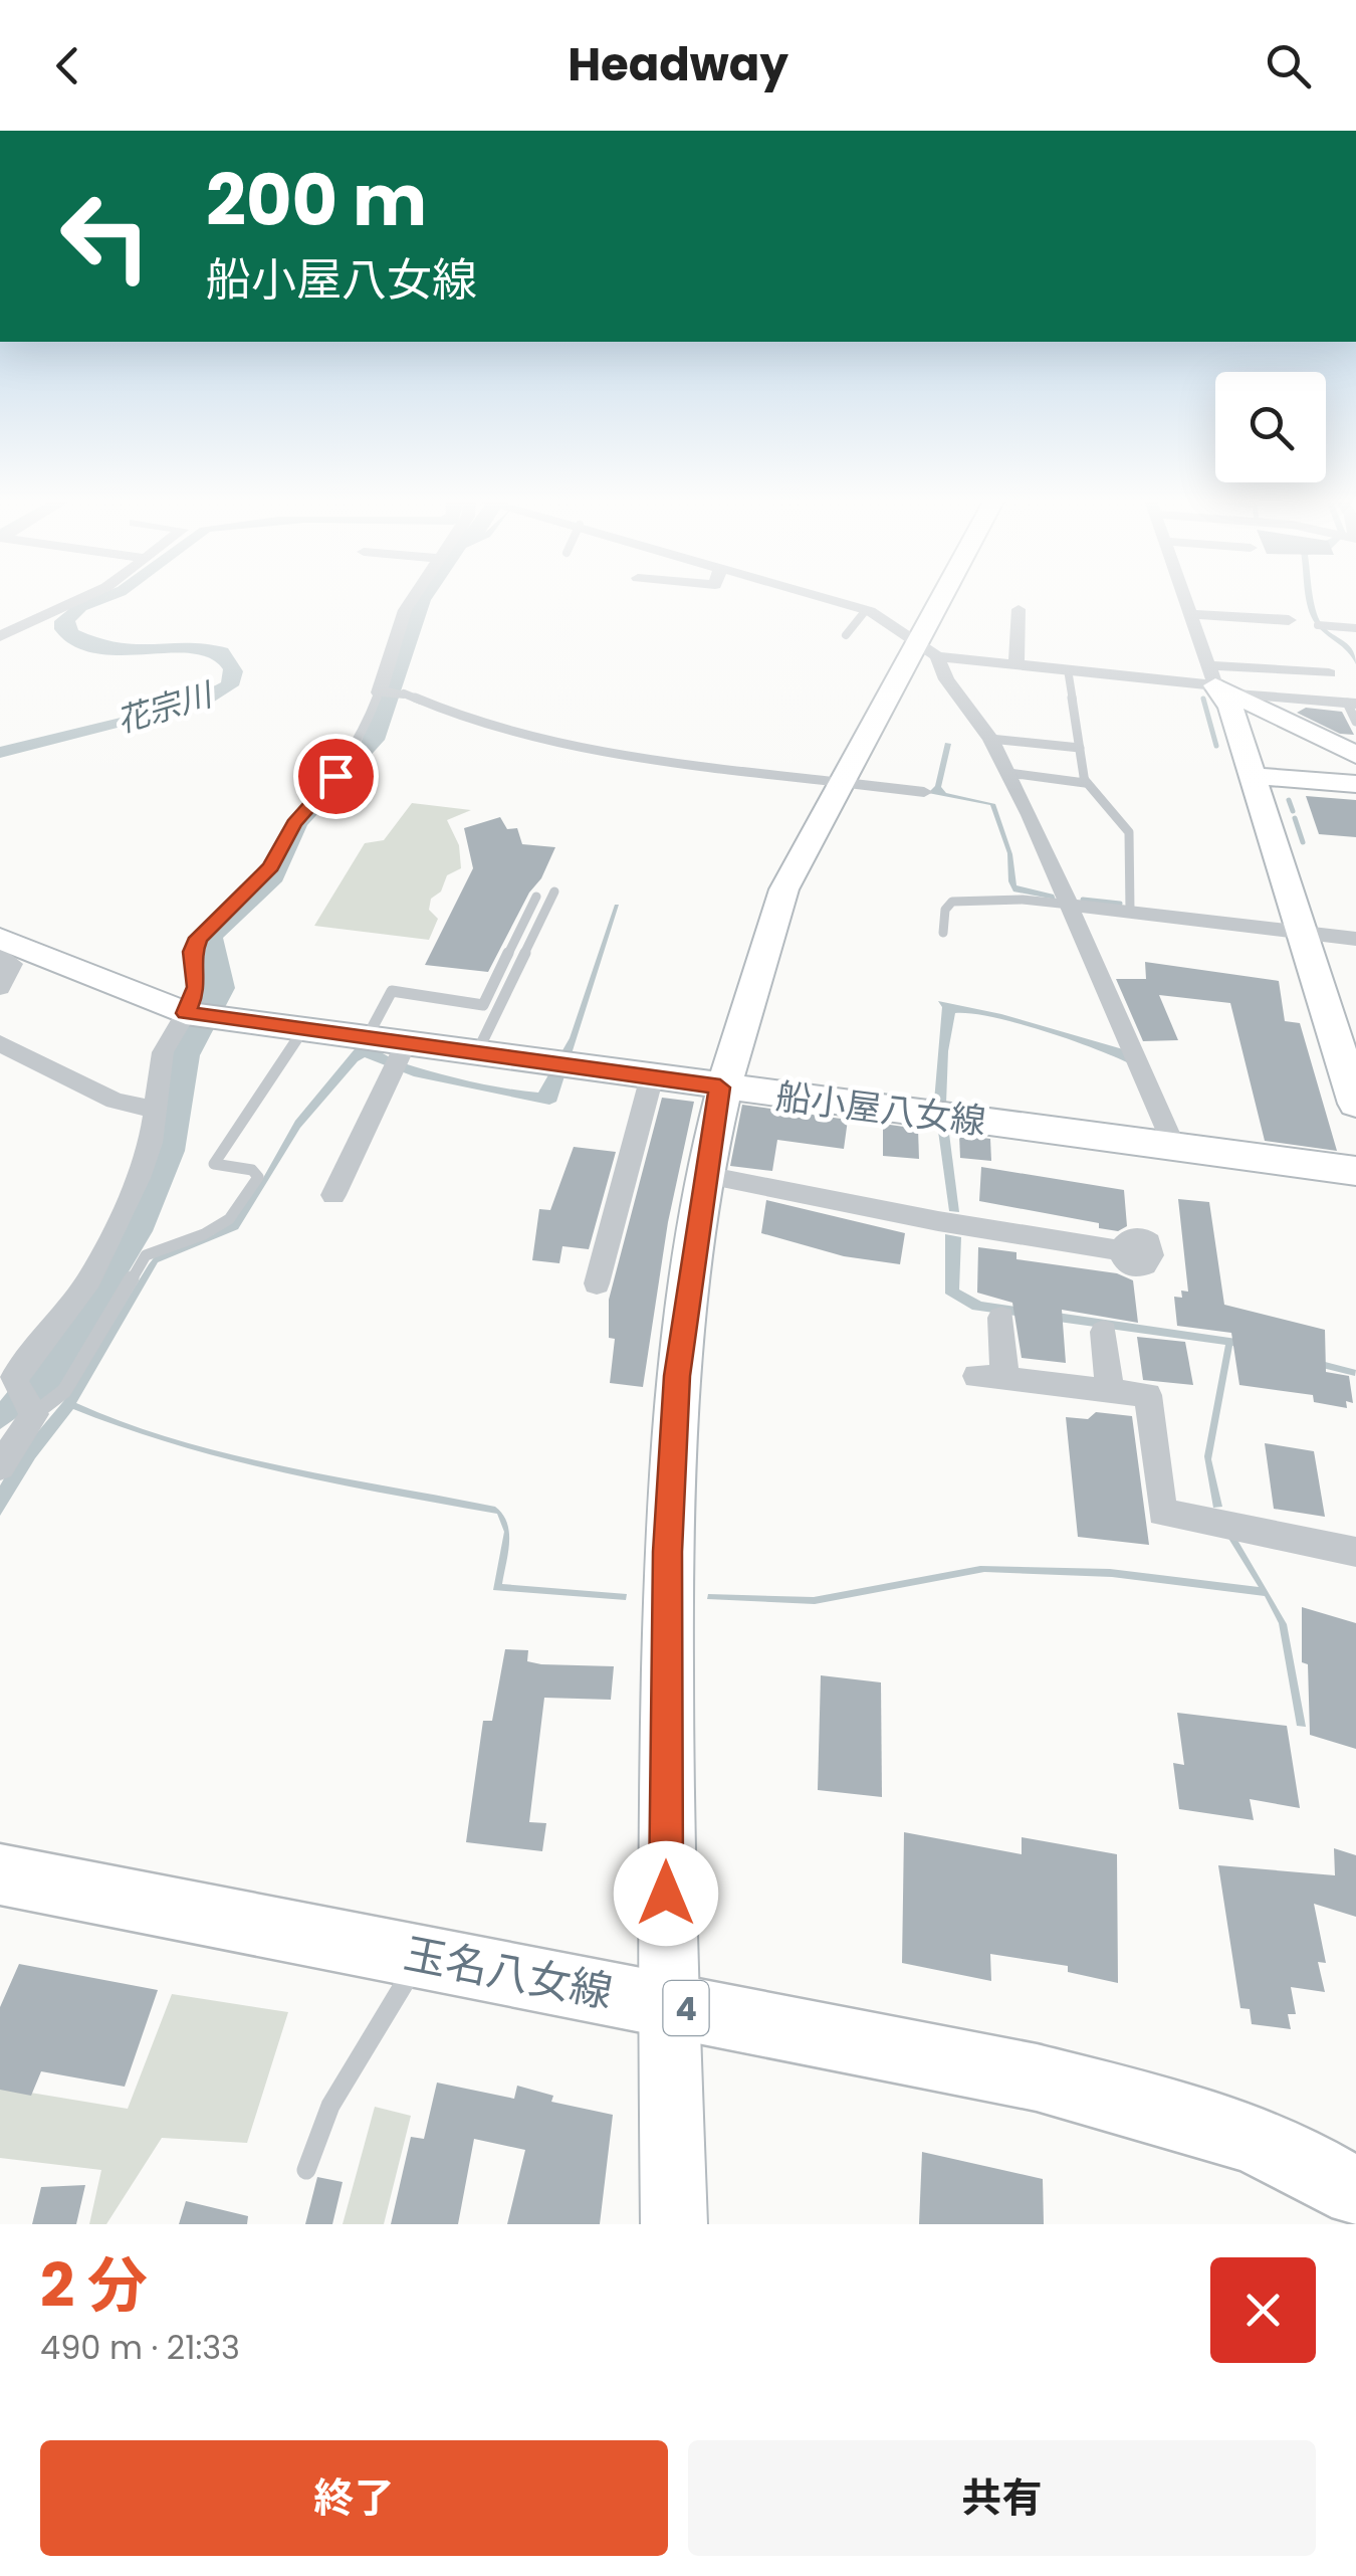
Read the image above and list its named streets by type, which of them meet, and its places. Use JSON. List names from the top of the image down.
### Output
{
  "streets": {
    "main road": ["玉名八女線", "4"],
    "street": ["船小屋八女線"]
  },
  "water": ["花宗川"],
  "page": {
    "header": "Headway",
    "turn": ["200 m", "船小屋八女線"],
    "heading": ["2 分", "490 m · 21:33"],
    "buttons": ["終了", "共有"]
  }
}
